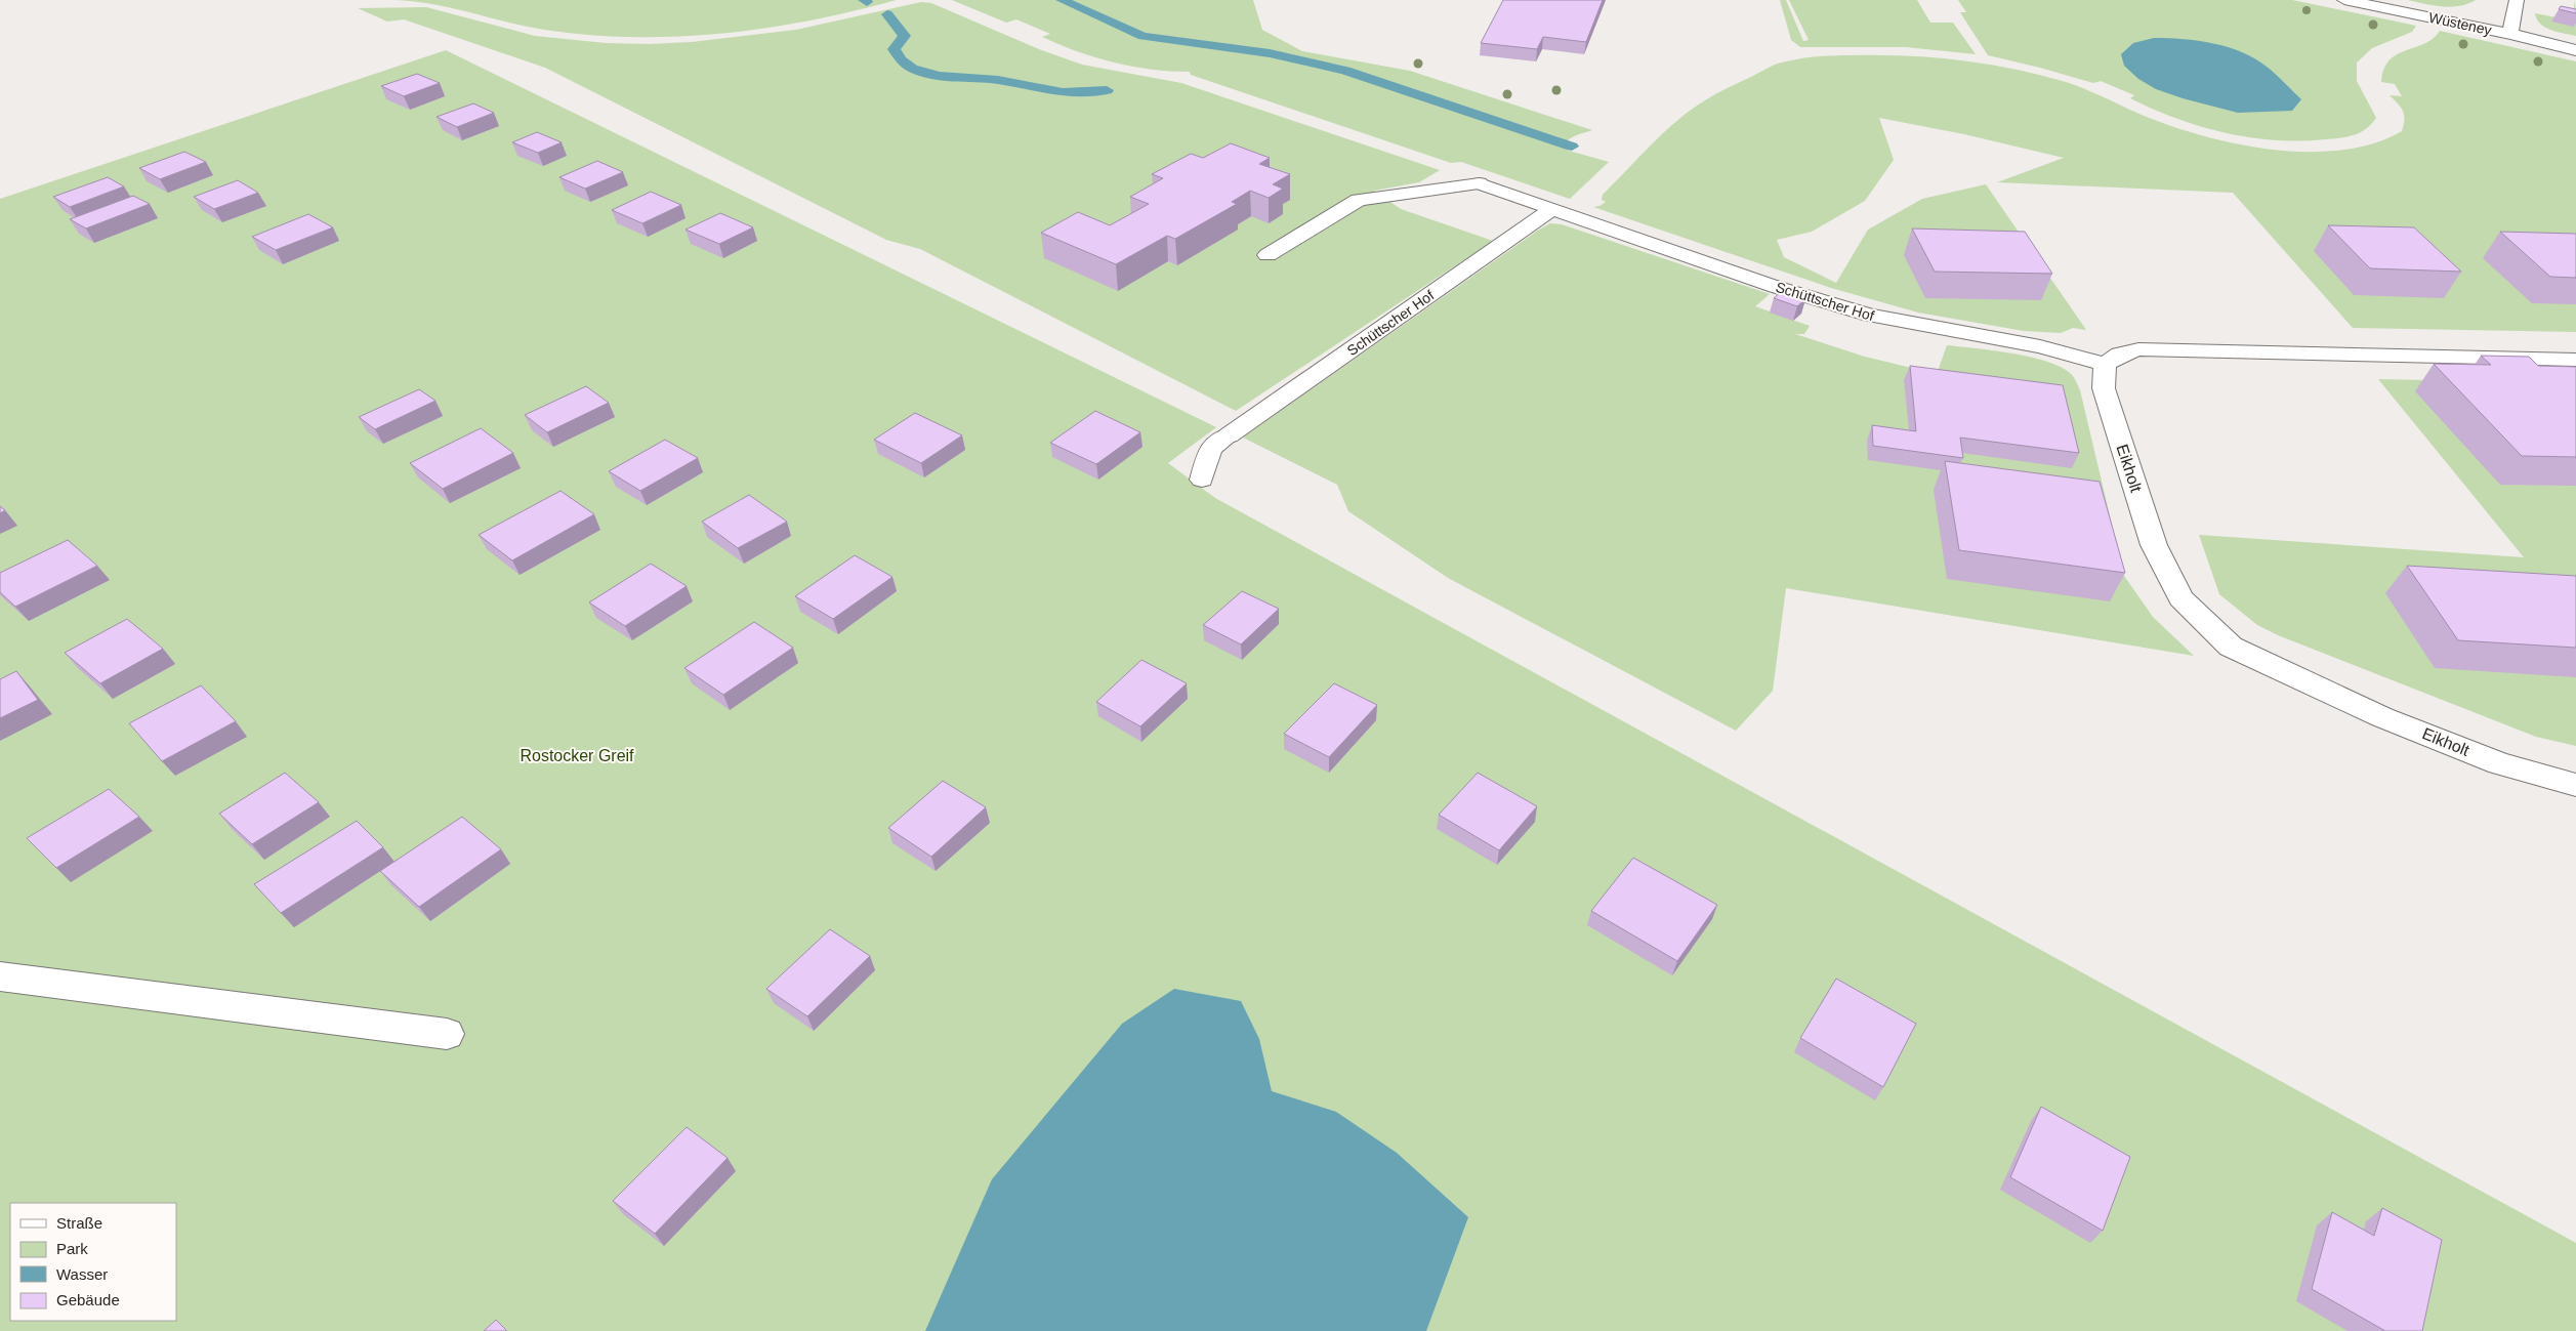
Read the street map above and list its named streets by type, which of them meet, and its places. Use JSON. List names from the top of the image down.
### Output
{
  "streets": {
    "street": ["Wüsteney", "Schüttscher Hof", "Eikholt"]
  },
  "crossings": [
    ["Schüttscher Hof", "Eikholt"]
  ],
  "parks": ["Rostocker Greif"],
  "legend": [
    "Straße",
    "Park",
    "Wasser",
    "Gebäude"
  ]
}
